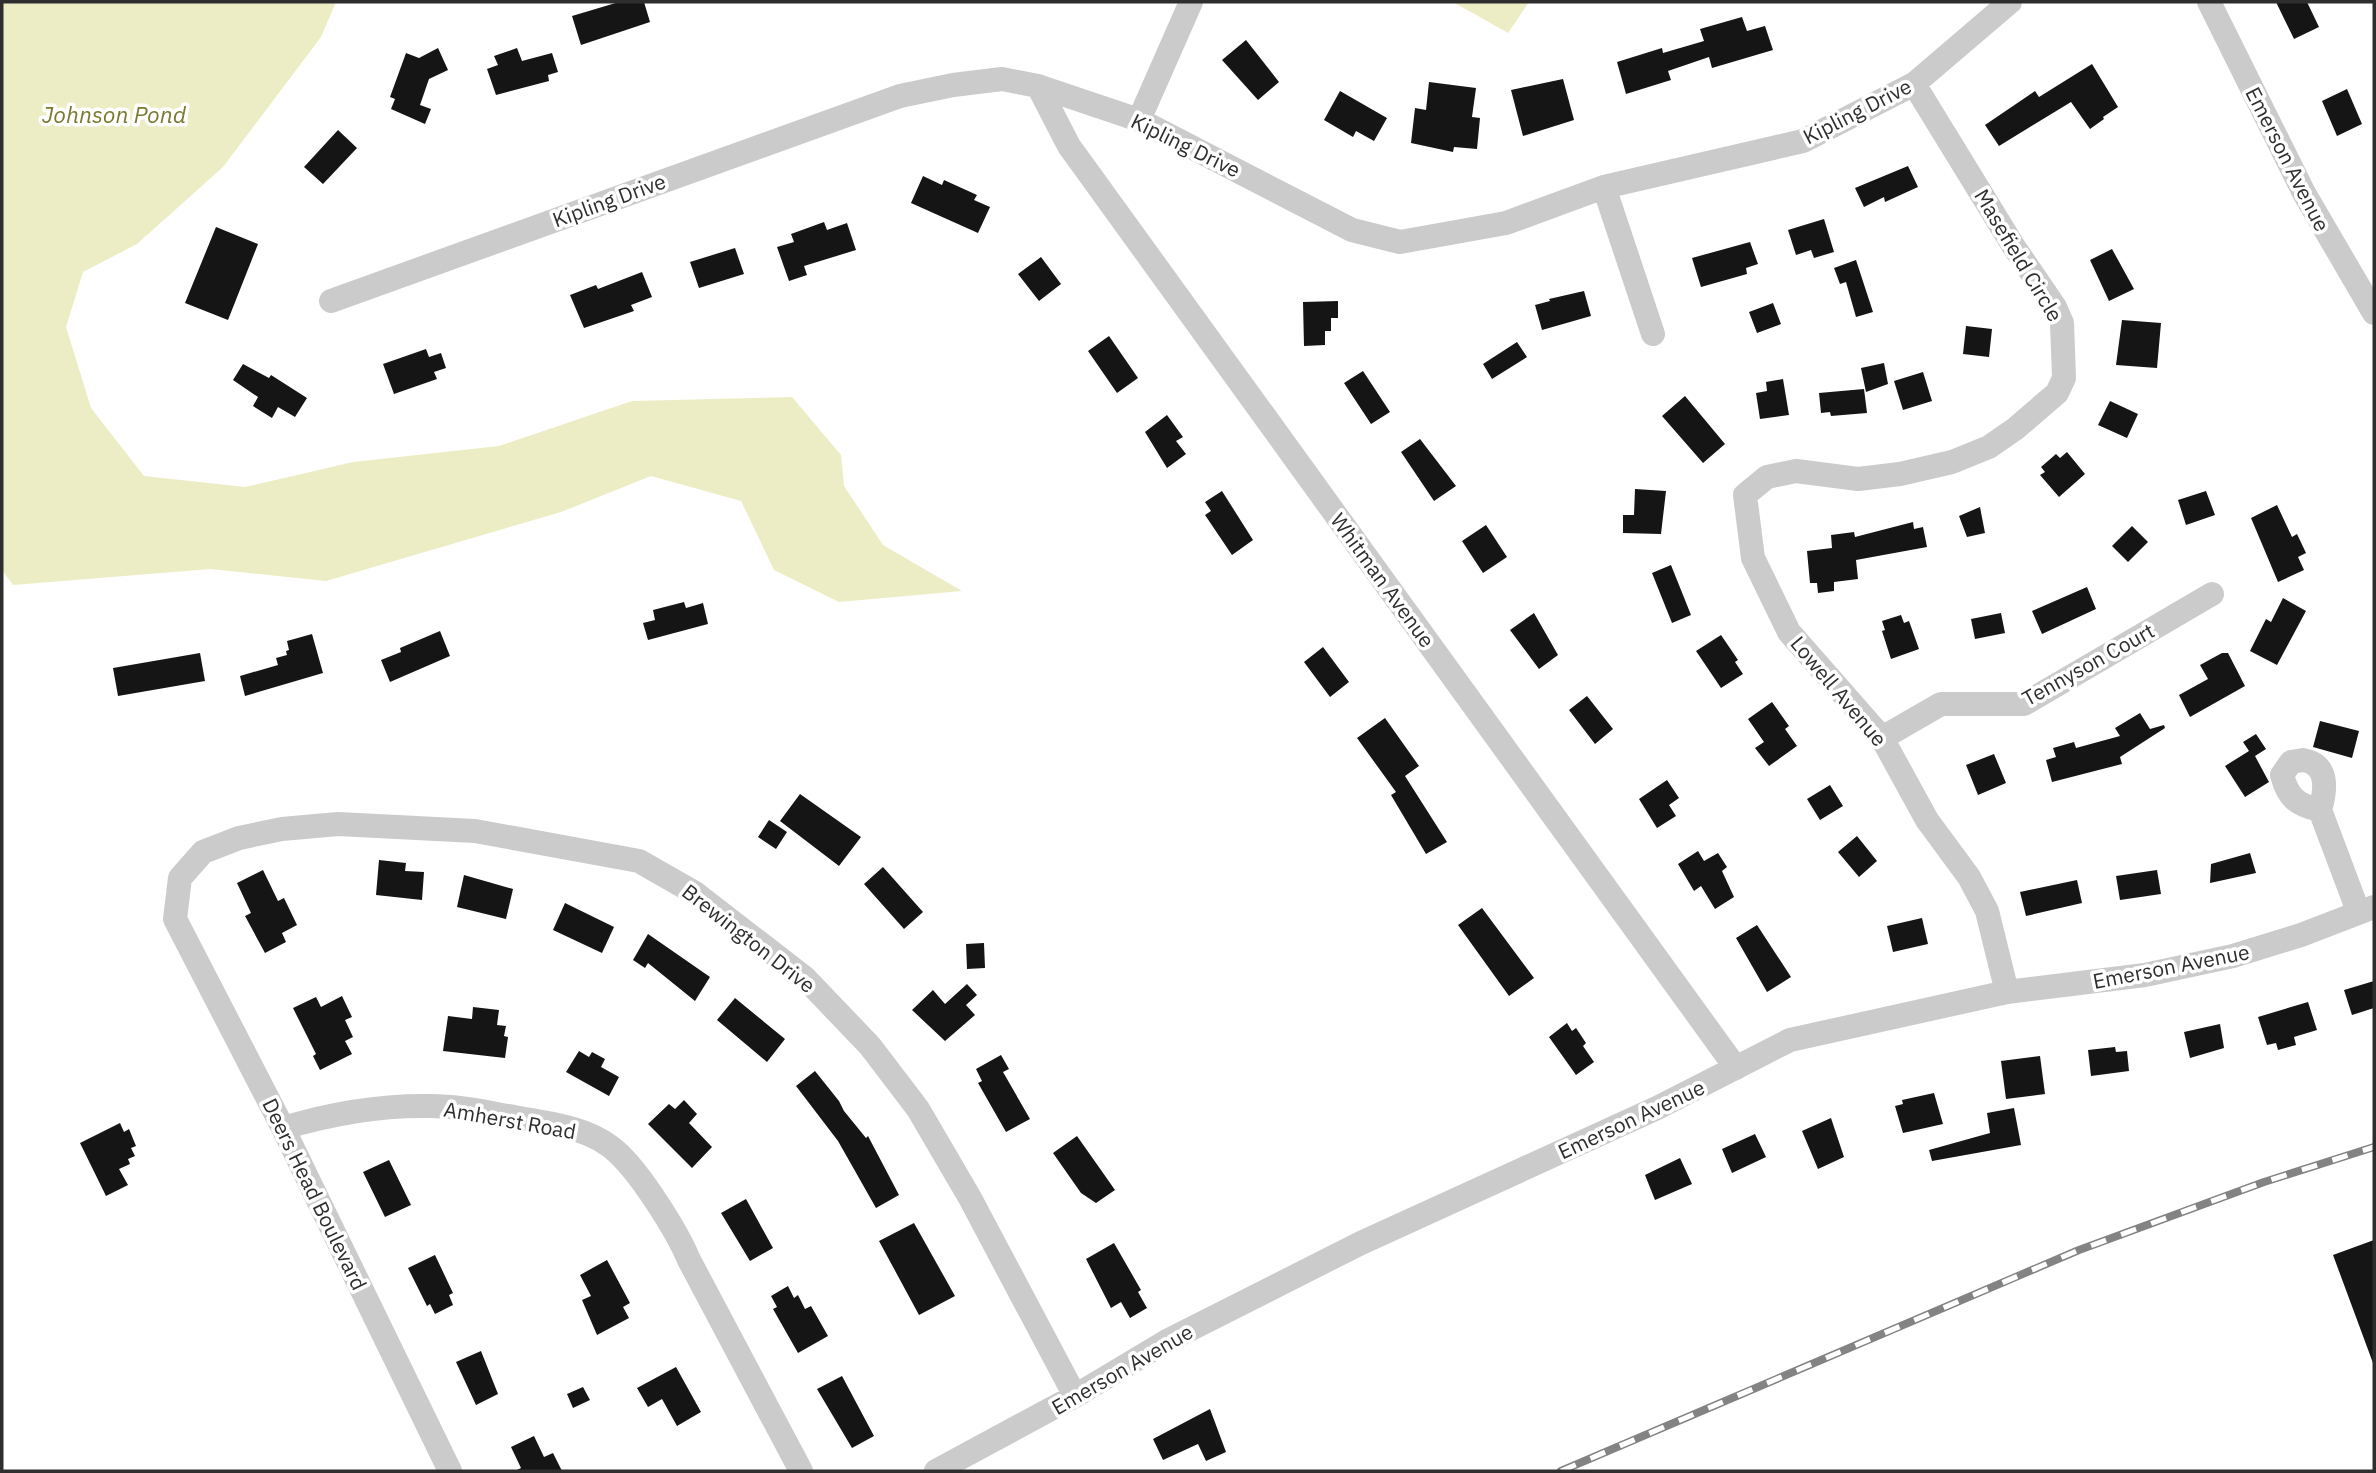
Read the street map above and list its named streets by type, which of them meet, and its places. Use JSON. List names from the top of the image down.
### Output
{
  "streets": {
    "street": [
      "Kipling Drive",
      "Emerson Avenue",
      "Masefield Circle",
      "Whitman Avenue",
      "Tennyson Court",
      "Lowell Avenue",
      "Brewington Drive",
      "Amherst Road",
      "Deers Head Boulevard"
    ]
  },
  "crossings": [
    ["Kipling Drive", "Masefield Circle"],
    ["Kipling Drive", "Whitman Avenue"],
    ["Emerson Avenue", "Whitman Avenue"],
    ["Emerson Avenue", "Lowell Avenue"],
    ["Emerson Avenue", "Brewington Drive"],
    ["Masefield Circle", "Lowell Avenue"],
    ["Tennyson Court", "Lowell Avenue"],
    ["Brewington Drive", "Deers Head Boulevard"],
    ["Amherst Road", "Deers Head Boulevard"]
  ],
  "water": ["Johnson Pond"]
}
